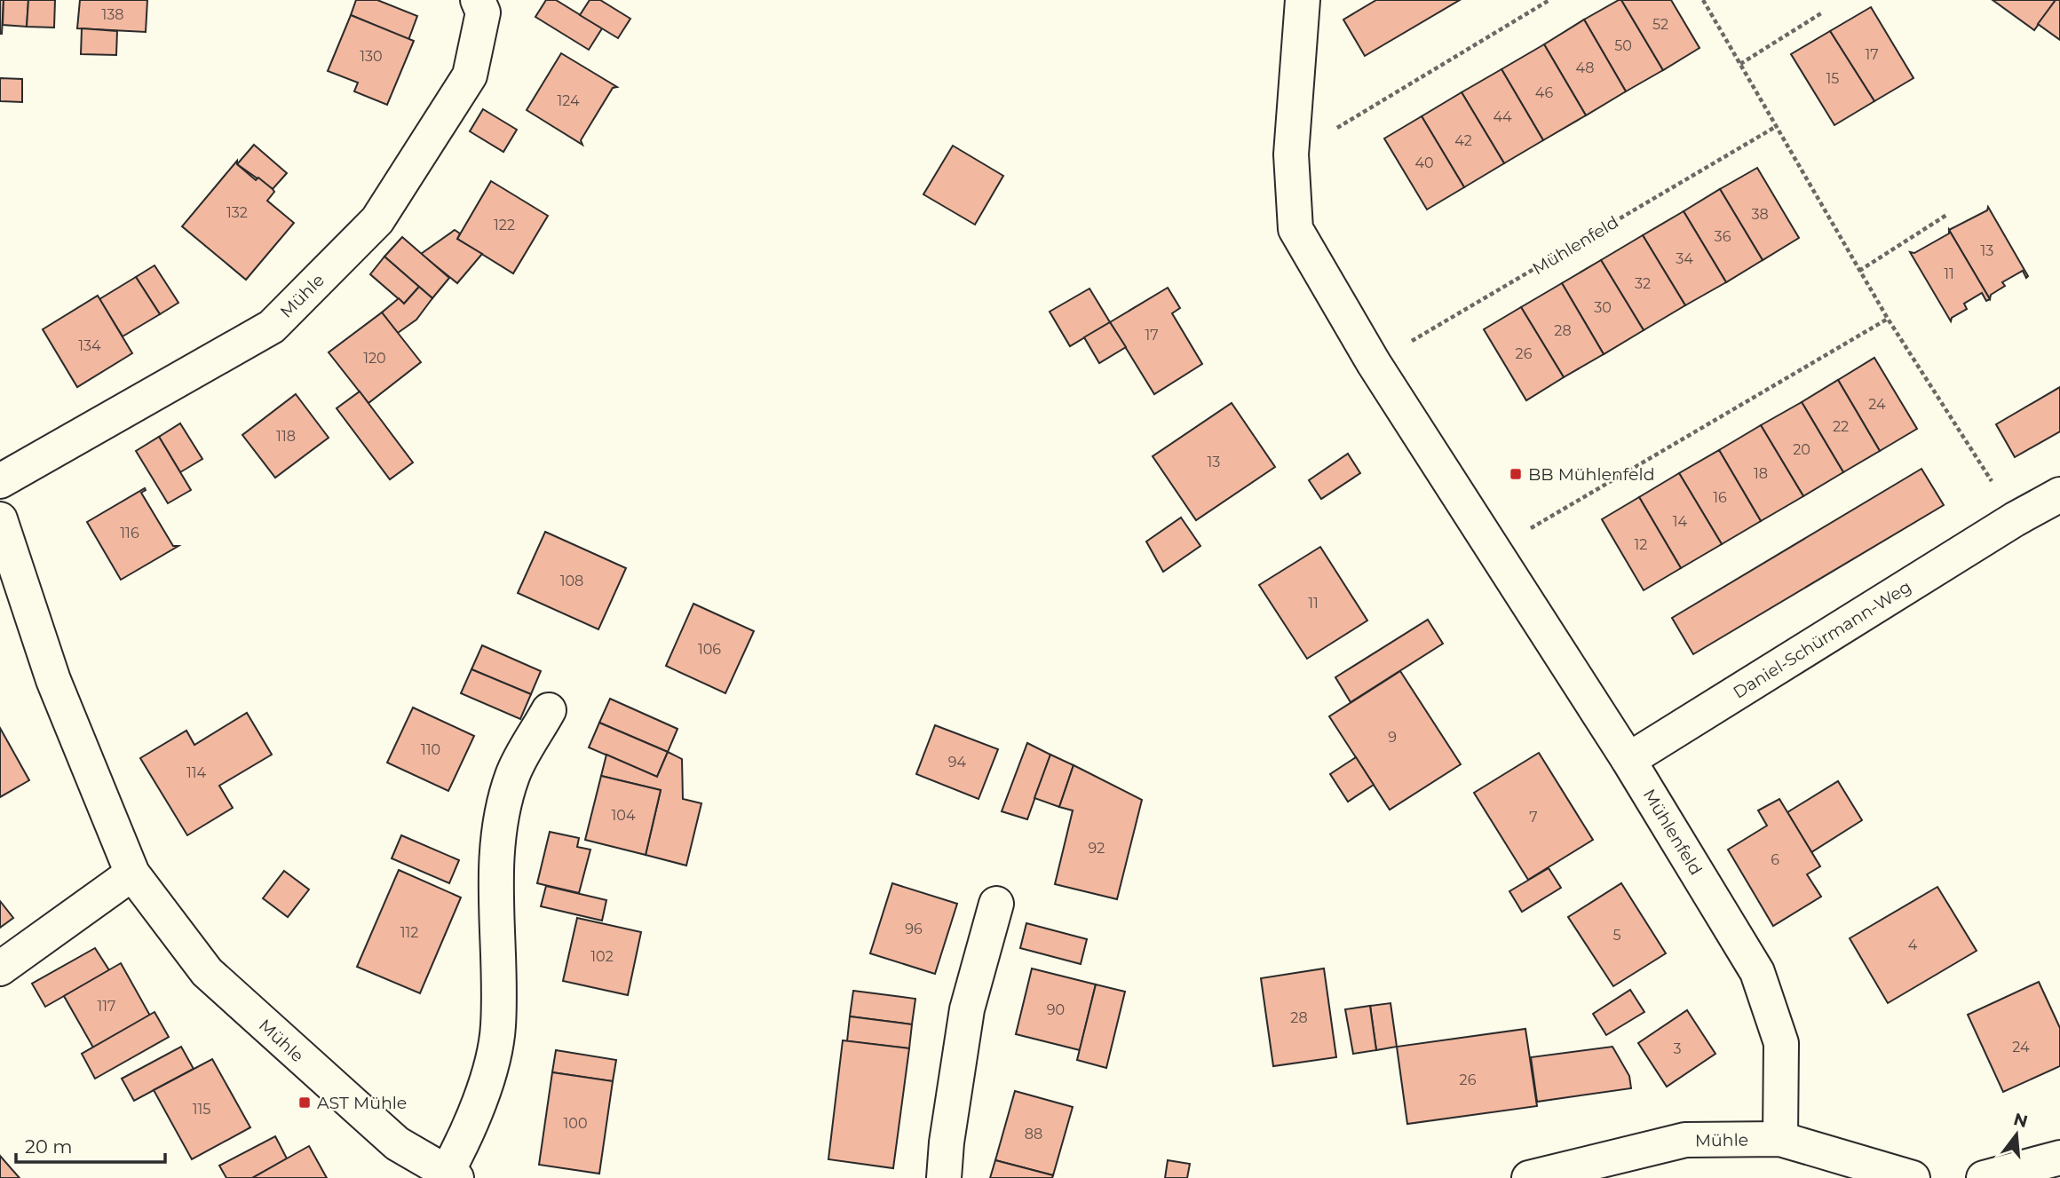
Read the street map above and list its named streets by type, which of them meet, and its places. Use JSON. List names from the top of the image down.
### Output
{
  "streets": {
    "street": ["Mühlenfeld", "Mühle", "Daniel-Schürmann-Weg"]
  },
  "crossings": [
    ["Mühlenfeld", "Mühle"],
    ["Mühlenfeld", "Daniel-Schürmann-Weg"]
  ],
  "places": {
    "transit": ["BB Mühlenfeld", "AST Mühle"]
  },
  "house_numbers": [
    "138",
    "52",
    "50",
    "17",
    "130",
    "48",
    "15",
    "46",
    "124",
    "44",
    "42",
    "40",
    "132",
    "38",
    "122",
    "36",
    "13",
    "34",
    "11",
    "32",
    "30",
    "28",
    "17",
    "134",
    "26",
    "120",
    "24",
    "22",
    "118",
    "20",
    "13",
    "18",
    "16",
    "14",
    "116",
    "12",
    "108",
    "11",
    "106",
    "9",
    "110",
    "94",
    "114",
    "104",
    "7",
    "92",
    "6",
    "96",
    "112",
    "5",
    "4",
    "102",
    "117",
    "90",
    "28",
    "24",
    "3",
    "26",
    "115",
    "100",
    "88"
  ],
  "scale_bar": "20 m",
  "north": "top"
}
